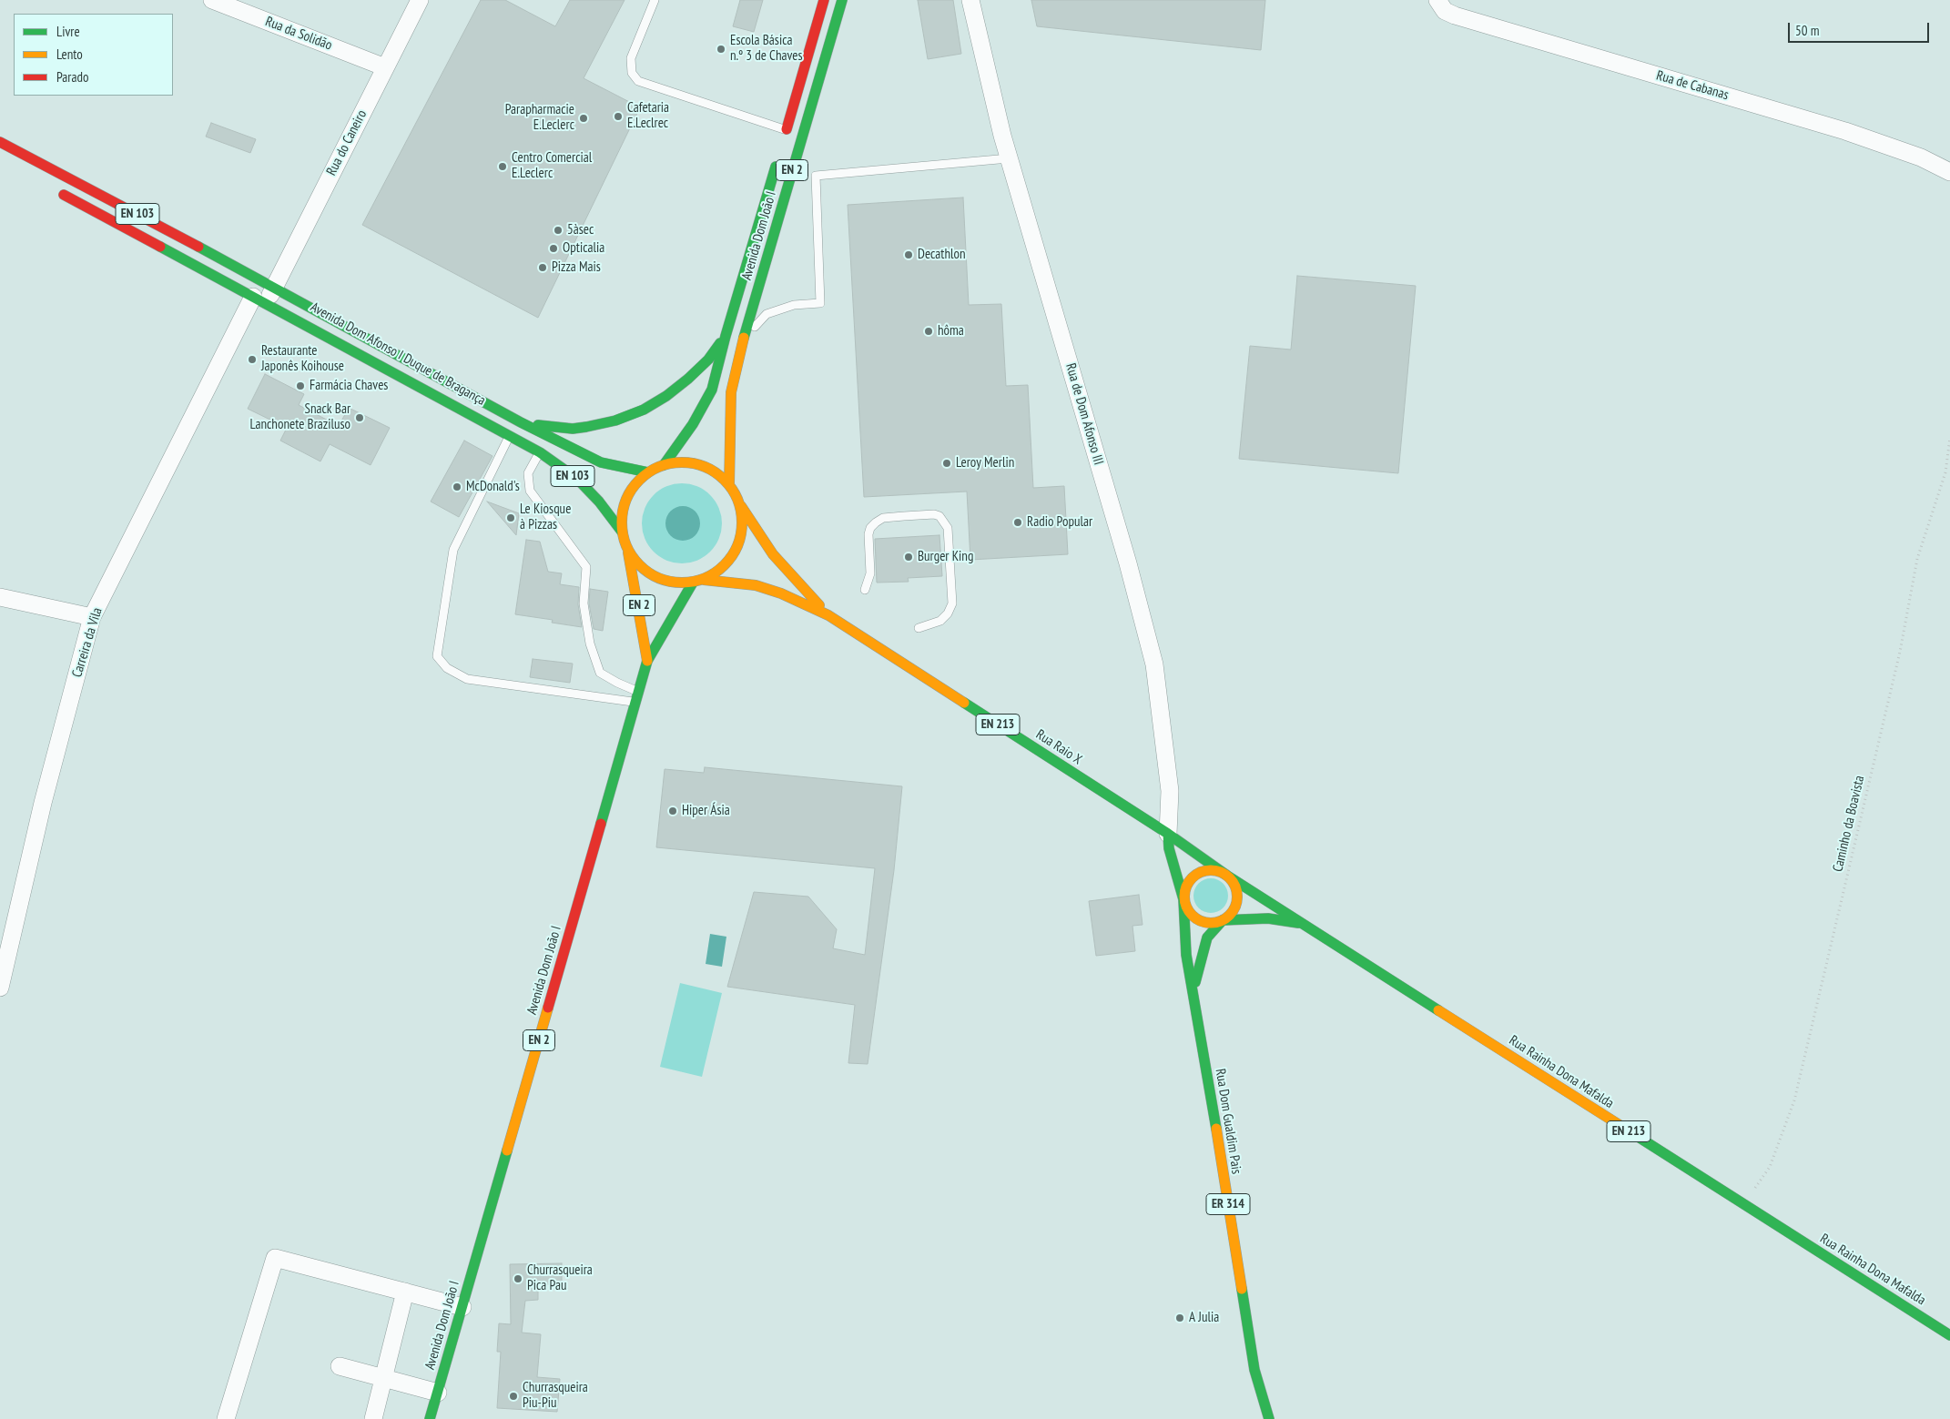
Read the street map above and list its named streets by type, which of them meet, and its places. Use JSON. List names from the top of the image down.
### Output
{
  "streets": {
    "main road": [
      "EN 2",
      "EN 103",
      "Avenida Dom João I",
      "Avenida Dom Afonso I Duque de Bragança",
      "EN 213",
      "Rua Raio X",
      "Rua Rainha Dona Mafalda",
      "Rua Dom Gualdim Pais",
      "ER 314"
    ],
    "street": [
      "Rua da Solidão",
      "Rua de Cabanas",
      "Rua do Caneiro",
      "Rua de Dom Afonso III",
      "Carreira da Vila"
    ],
    "path": ["Caminho da Boavista"]
  },
  "crossings": [
    ["Rua da Solidão", "Rua do Caneiro"],
    ["Rua do Caneiro", "Avenida Dom Afonso I Duque de Bragança"],
    ["EN 2", "Avenida Dom João I"],
    ["EN 2", "Avenida Dom Afonso I Duque de Bragança"],
    ["EN 2", "Rua Raio X"],
    ["Avenida Dom João I", "Avenida Dom Afonso I Duque de Bragança"],
    ["Avenida Dom João I", "Rua Raio X"],
    ["Avenida Dom Afonso I Duque de Bragança", "Carreira da Vila"],
    ["Avenida Dom Afonso I Duque de Bragança", "Rua Raio X"],
    ["Rua de Dom Afonso III", "EN 213"],
    ["Rua de Dom Afonso III", "Rua Raio X"],
    ["EN 213", "Rua Raio X"],
    ["EN 213", "Rua Rainha Dona Mafalda"],
    ["EN 213", "Rua Dom Gualdim Pais"],
    ["Rua Raio X", "Rua Rainha Dona Mafalda"],
    ["Rua Raio X", "Rua Dom Gualdim Pais"],
    ["Caminho da Boavista", "Rua Rainha Dona Mafalda"],
    ["Rua Rainha Dona Mafalda", "Rua Dom Gualdim Pais"]
  ],
  "places": [
    "Escola Básica n.º 3 de Chaves",
    "Cafetaria E.Leclrec",
    "Parapharmacie E.Leclerc",
    "Centro Comercial E.Leclerc",
    "5àsec",
    "Opticalia",
    "Decathlon",
    "Pizza Mais",
    "hôma",
    "Restaurante Japonês Koihouse",
    "Farmácia Chaves",
    "Snack Bar Lanchonete Braziluso",
    "Leroy Merlin",
    "McDonald's",
    "Le Kiosque à Pizzas",
    "Radio Popular",
    "Burger King",
    "Hiper Ásia",
    "Churrasqueira Pica Pau",
    "A Julia",
    "Churrasqueira Piu-Piu"
  ],
  "legend": ["Livre", "Lento", "Parado"],
  "scale_bar": "50 m"
}
